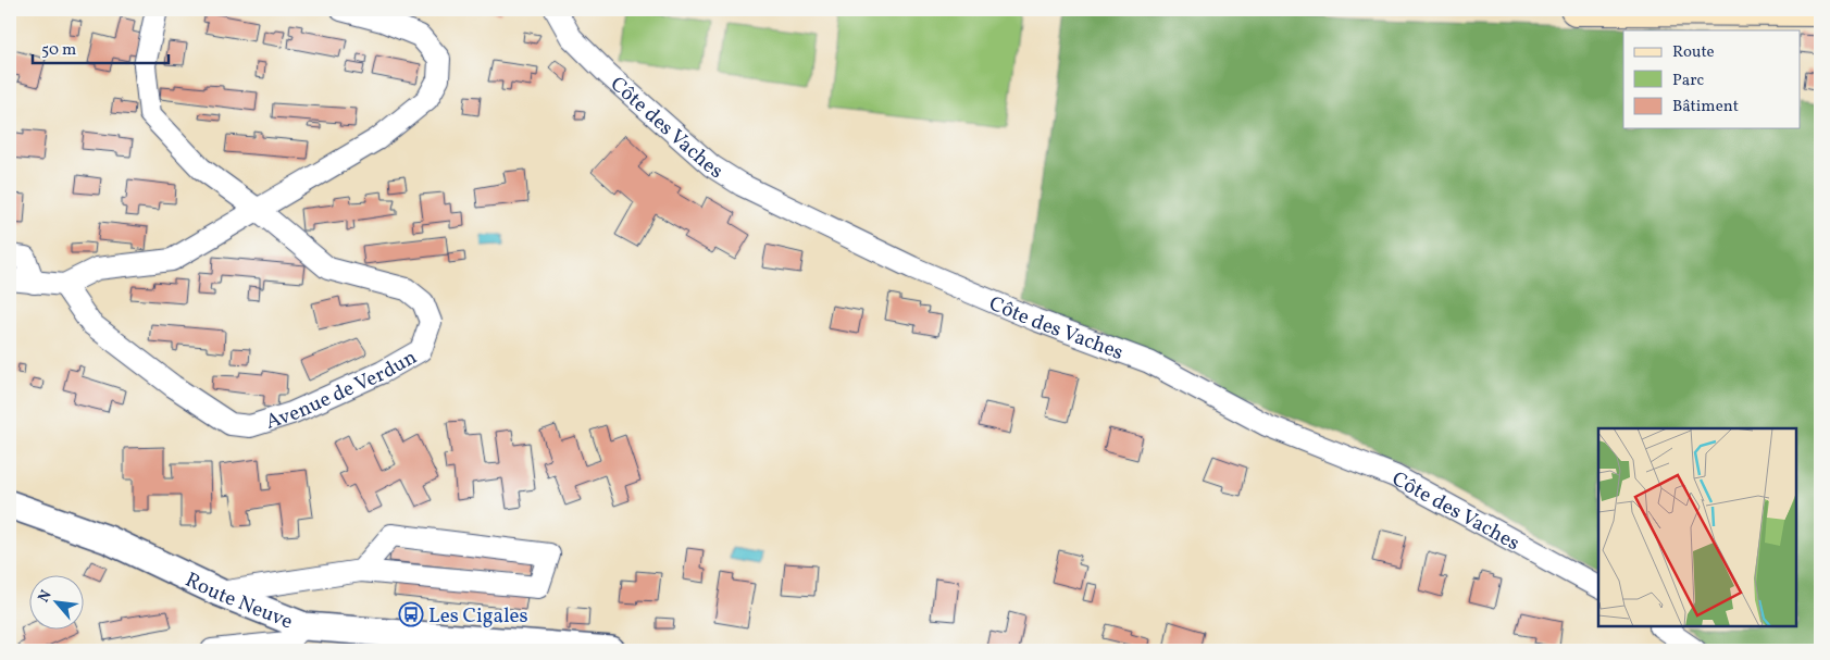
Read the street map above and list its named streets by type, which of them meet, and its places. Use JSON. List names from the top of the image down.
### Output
{
  "streets": {
    "street": ["Côte des Vaches", "Avenue de Verdun", "Route Neuve"]
  },
  "places": {
    "bus stop": ["Les Cigales"]
  },
  "legend": ["Route", "Parc", "Bâtiment"],
  "scale_bar": "50 m",
  "north": "top left"
}
